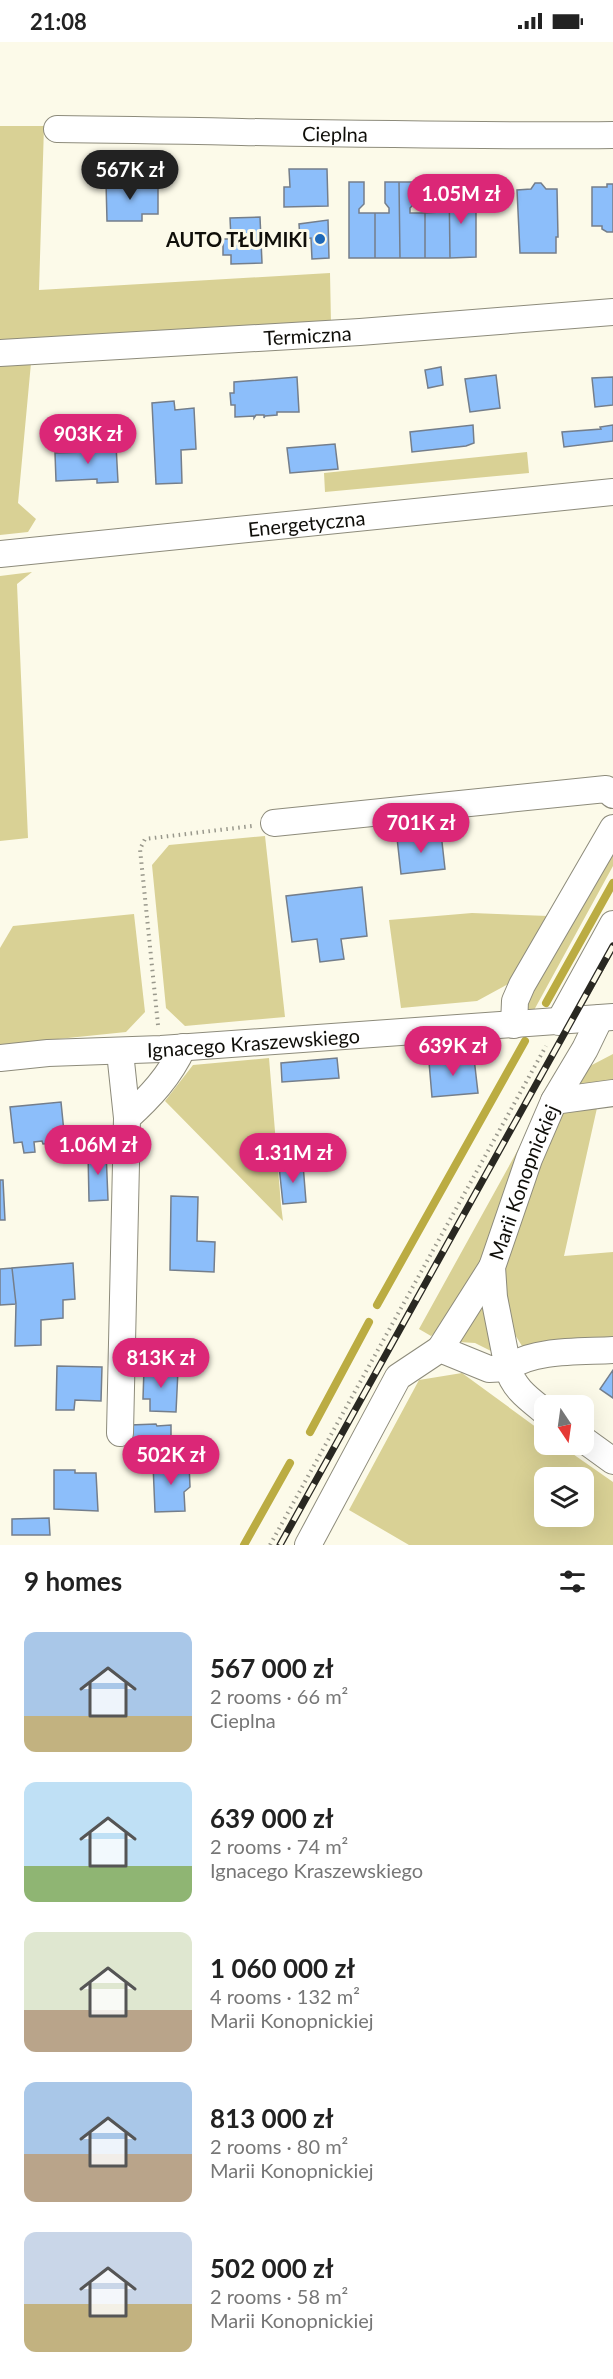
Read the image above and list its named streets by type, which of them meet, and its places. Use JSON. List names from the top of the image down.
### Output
{
  "streets": {
    "street": [
      "Cieplna",
      "Termiczna",
      "Energetyczna",
      "Ignacego Kraszewskiego",
      "Marii Konopnickiej"
    ]
  },
  "crossings": [
    ["Ignacego Kraszewskiego", "Marii Konopnickiej"]
  ],
  "places": ["AUTO TŁUMIKI"],
  "north": "bottom",
  "page": {
    "status": "21:08",
    "price": [
      "567K zł",
      "1.05M zł",
      "903K zł",
      "701K zł",
      "639K zł",
      "1.06M zł",
      "1.31M zł",
      "813K zł",
      "502K zł"
    ],
    "heading": "9 homes",
    "list": [
      {
        "name": "567 000 zł",
        "note": "2 rooms · 66 m² · Cieplna"
      },
      {
        "name": "639 000 zł",
        "note": "2 rooms · 74 m² · Ignacego Kraszewskiego"
      },
      {
        "name": "1 060 000 zł",
        "note": "4 rooms · 132 m² · Marii Konopnickiej"
      },
      {
        "name": "813 000 zł",
        "note": "2 rooms · 80 m² · Marii Konopnickiej"
      },
      {
        "name": "502 000 zł",
        "note": "2 rooms · 58 m² · Marii Konopnickiej"
      }
    ]
  }
}
